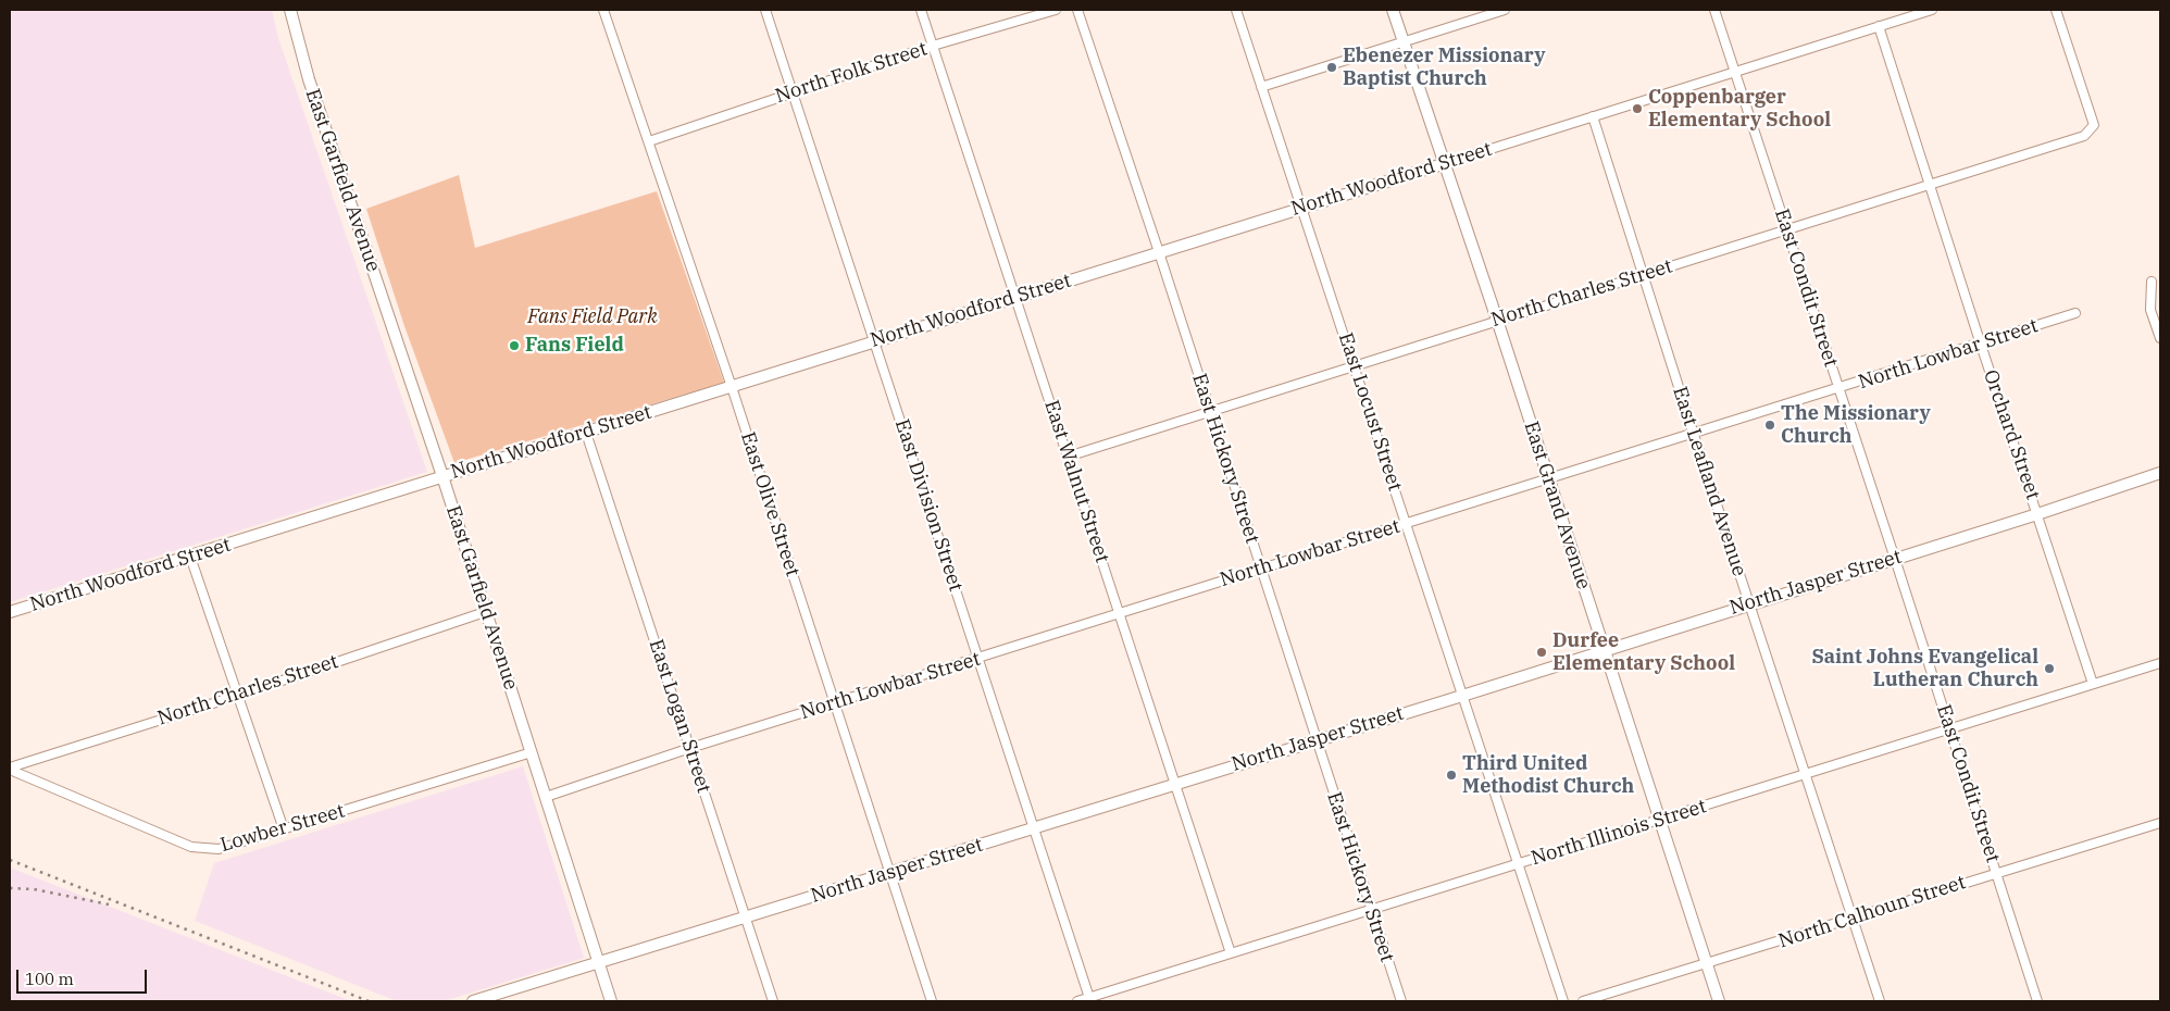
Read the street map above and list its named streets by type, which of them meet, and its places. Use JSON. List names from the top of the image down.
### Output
{
  "streets": {
    "street": [
      "North Folk Street",
      "North Woodford Street",
      "East Garfield Avenue",
      "East Condit Street",
      "North Charles Street",
      "North Lowbar Street",
      "East Locust Street",
      "Orchard Street",
      "East Hickory Street",
      "East Walnut Street",
      "East Leafland Avenue",
      "East Olive Street",
      "East Division Street",
      "East Grand Avenue",
      "North Jasper Street",
      "East Logan Street",
      "Lowber Street",
      "North Illinois Street",
      "North Calhoun Street"
    ]
  },
  "crossings": [
    ["North Folk Street", "East Walnut Street"],
    ["North Folk Street", "East Olive Street"],
    ["North Folk Street", "East Division Street"],
    ["North Woodford Street", "East Garfield Avenue"],
    ["North Woodford Street", "East Condit Street"],
    ["North Woodford Street", "East Locust Street"],
    ["North Woodford Street", "Orchard Street"],
    ["North Woodford Street", "East Hickory Street"],
    ["North Woodford Street", "East Walnut Street"],
    ["North Woodford Street", "East Leafland Avenue"],
    ["North Woodford Street", "East Olive Street"],
    ["North Woodford Street", "East Division Street"],
    ["North Woodford Street", "East Grand Avenue"],
    ["North Woodford Street", "East Logan Street"],
    ["East Garfield Avenue", "North Charles Street"],
    ["East Garfield Avenue", "North Lowbar Street"],
    ["East Garfield Avenue", "North Jasper Street"],
    ["East Garfield Avenue", "Lowber Street"],
    ["East Condit Street", "North Charles Street"],
    ["East Condit Street", "North Lowbar Street"],
    ["East Condit Street", "North Jasper Street"],
    ["East Condit Street", "North Illinois Street"],
    ["East Condit Street", "North Calhoun Street"],
    ["North Charles Street", "East Locust Street"],
    ["North Charles Street", "Orchard Street"],
    ["North Charles Street", "East Hickory Street"],
    ["North Charles Street", "East Walnut Street"],
    ["North Charles Street", "East Leafland Avenue"],
    ["North Charles Street", "East Grand Avenue"],
    ["North Charles Street", "Lowber Street"],
    ["North Lowbar Street", "East Locust Street"],
    ["North Lowbar Street", "Orchard Street"],
    ["North Lowbar Street", "East Hickory Street"],
    ["North Lowbar Street", "East Walnut Street"],
    ["North Lowbar Street", "East Leafland Avenue"],
    ["North Lowbar Street", "East Olive Street"],
    ["North Lowbar Street", "East Division Street"],
    ["North Lowbar Street", "East Grand Avenue"],
    ["North Lowbar Street", "East Logan Street"],
    ["East Locust Street", "North Jasper Street"],
    ["East Locust Street", "North Illinois Street"],
    ["Orchard Street", "North Jasper Street"],
    ["Orchard Street", "North Illinois Street"],
    ["East Hickory Street", "North Jasper Street"],
    ["East Hickory Street", "North Illinois Street"],
    ["East Walnut Street", "North Jasper Street"],
    ["East Walnut Street", "North Illinois Street"],
    ["East Leafland Avenue", "North Jasper Street"],
    ["East Leafland Avenue", "North Illinois Street"],
    ["East Leafland Avenue", "North Calhoun Street"],
    ["East Olive Street", "North Jasper Street"],
    ["East Division Street", "North Jasper Street"],
    ["East Division Street", "North Illinois Street"],
    ["East Grand Avenue", "North Jasper Street"],
    ["East Grand Avenue", "North Illinois Street"],
    ["East Grand Avenue", "North Calhoun Street"],
    ["North Jasper Street", "East Logan Street"]
  ],
  "parks": ["Fans Field Park"],
  "places": [
    "Ebenezer Missionary Baptist Church",
    "Coppenbarger Elementary School",
    "Fans Field",
    "The Missionary Church",
    "Durfee Elementary School",
    "Saint Johns Evangelical Lutheran Church",
    "Third United Methodist Church"
  ],
  "scale_bar": "100 m"
}
